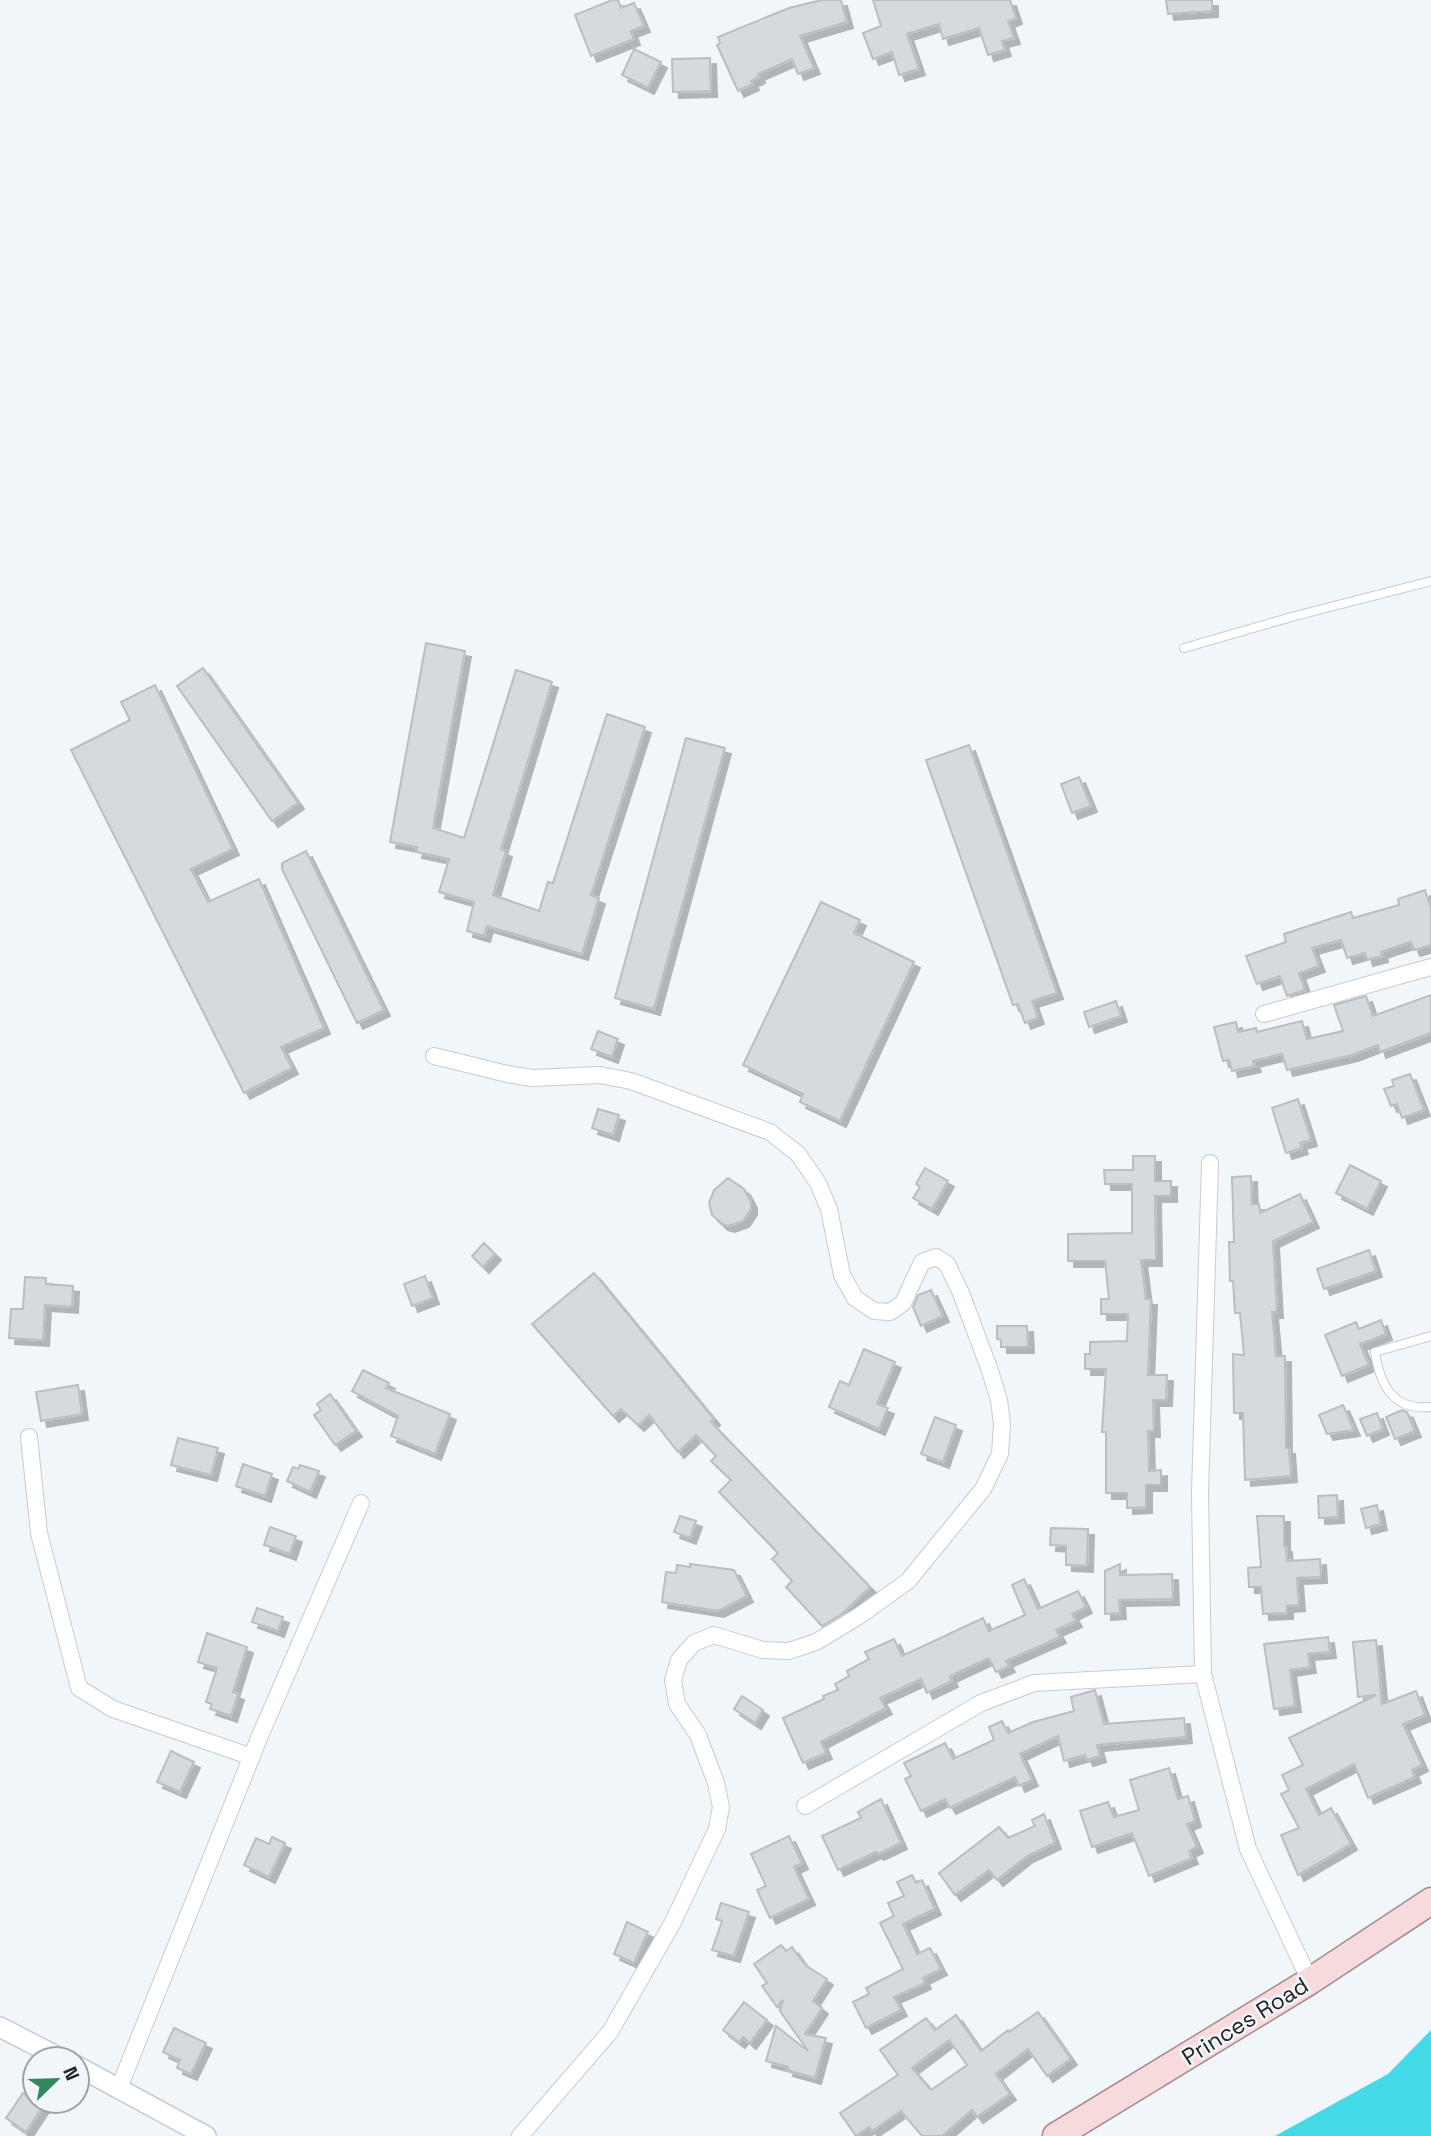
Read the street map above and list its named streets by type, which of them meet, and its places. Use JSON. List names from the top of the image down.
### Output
{
  "streets": {
    "main road": ["Princes Road"]
  },
  "north": "top right"
}
